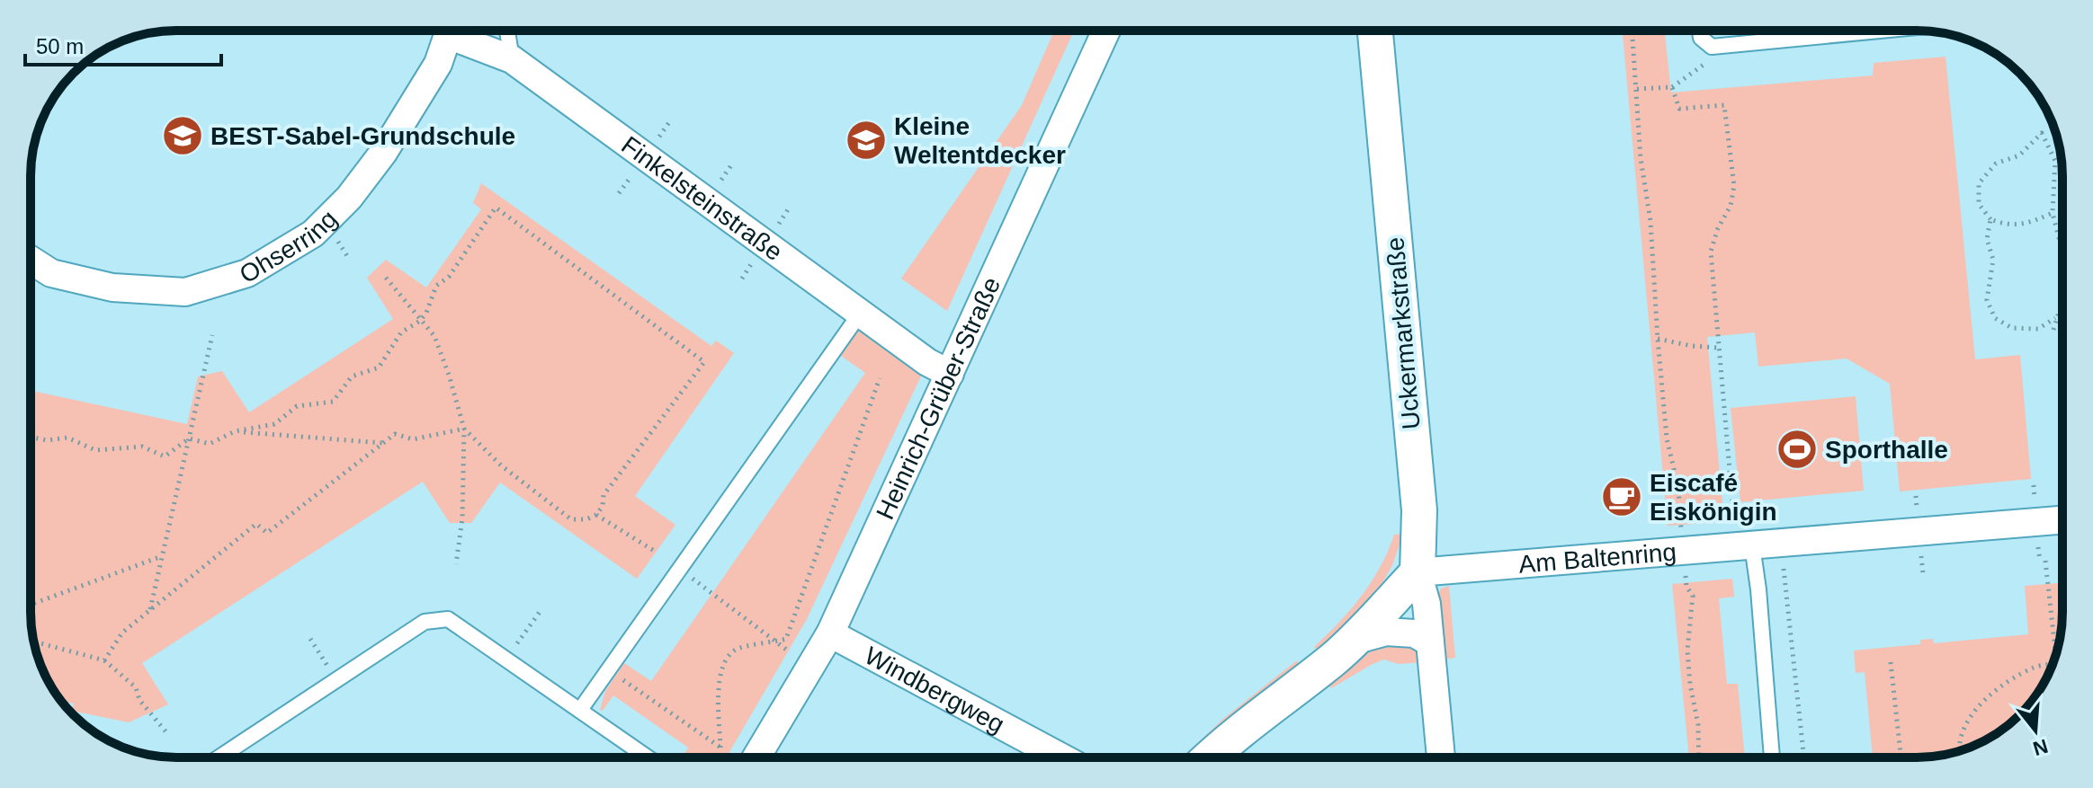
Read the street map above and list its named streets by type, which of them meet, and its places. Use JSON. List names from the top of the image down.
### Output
{
  "streets": {
    "street": [
      "Finkelsteinstraße",
      "Ohserring",
      "Uckermarkstraße",
      "Heinrich-Grüber-Straße",
      "Am Baltenring",
      "Windbergweg"
    ]
  },
  "crossings": [
    ["Finkelsteinstraße", "Heinrich-Grüber-Straße"],
    ["Uckermarkstraße", "Am Baltenring"],
    ["Heinrich-Grüber-Straße", "Windbergweg"]
  ],
  "places": {
    "school or university": ["BEST-Sabel-Grundschule", "Kleine Weltentdecker"],
    "sports": ["Sporthalle"],
    "cafe": ["Eiscafé Eiskönigin"]
  },
  "scale_bar": "50 m",
  "north": "bottom"
}
